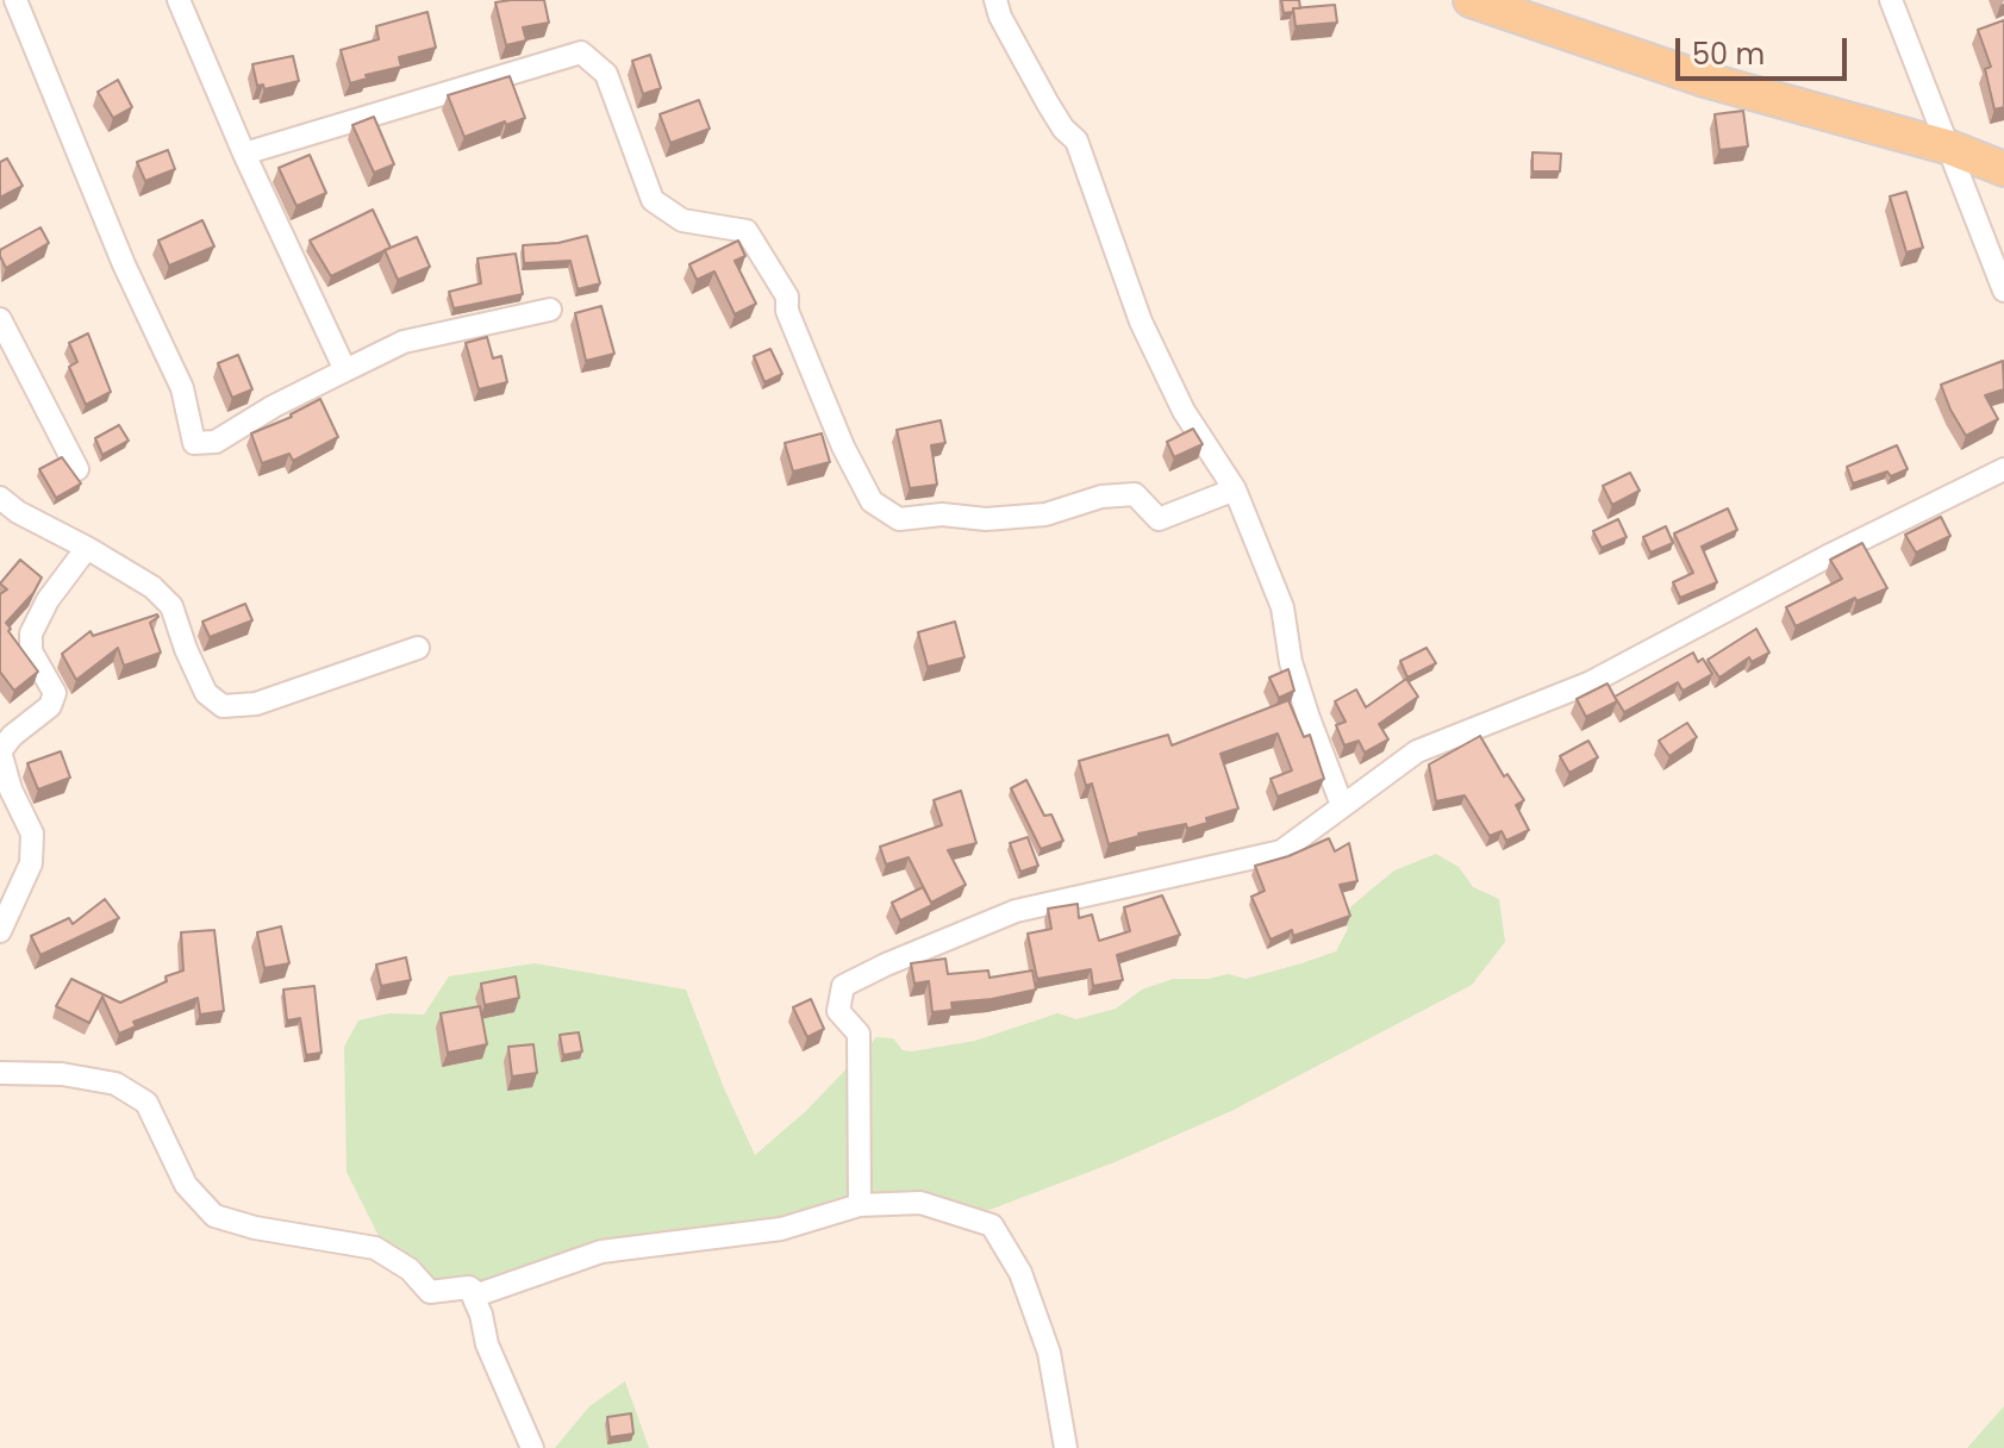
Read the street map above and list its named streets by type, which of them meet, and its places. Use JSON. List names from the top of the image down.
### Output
{
  "scale_bar": "50 m"
}
